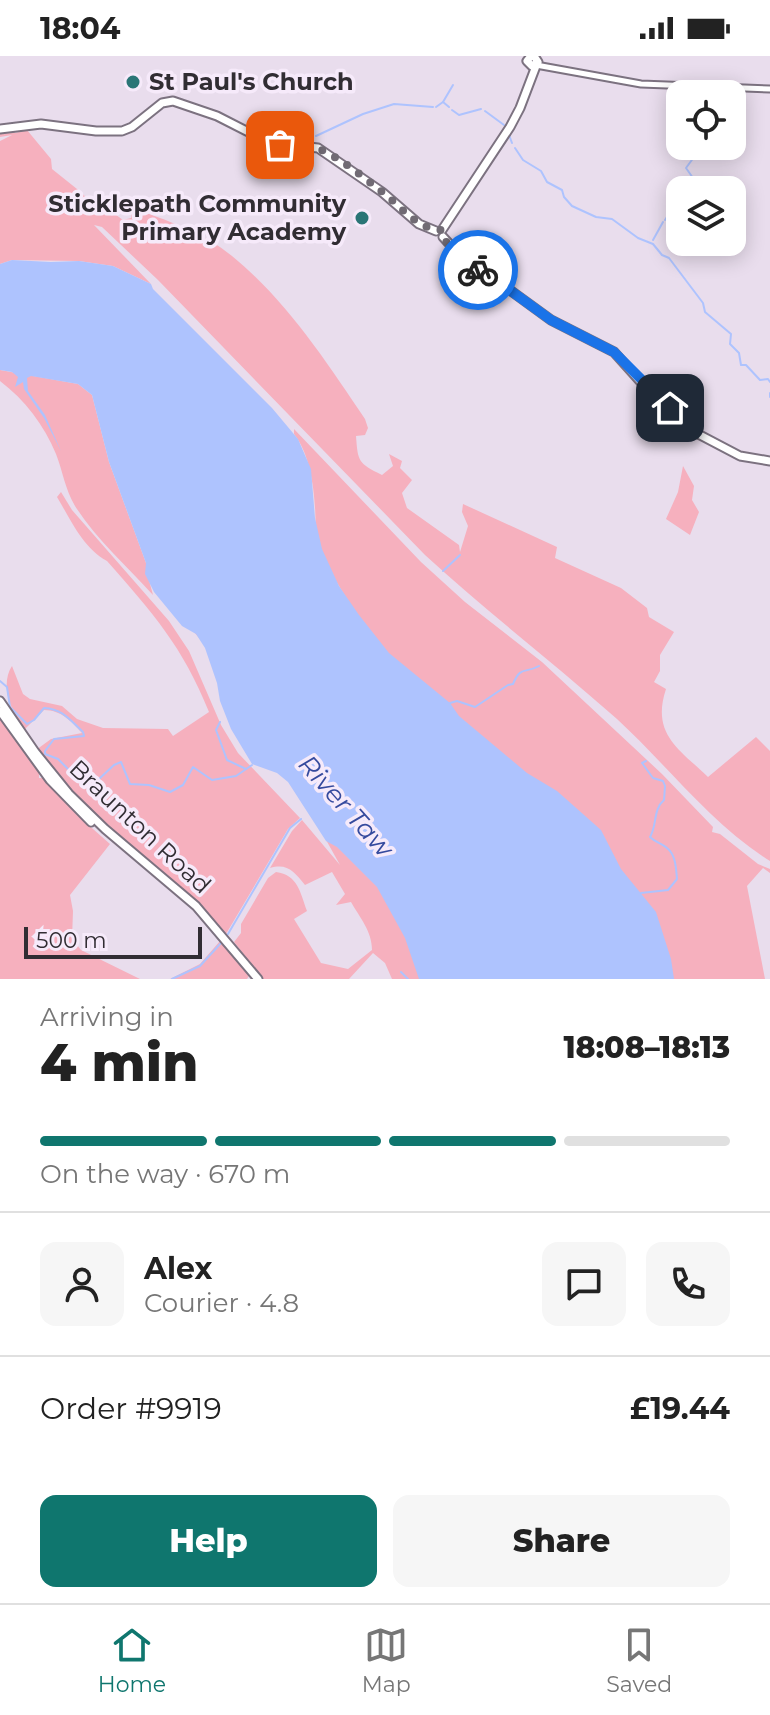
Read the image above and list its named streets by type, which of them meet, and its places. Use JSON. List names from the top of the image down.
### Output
{
  "streets": {
    "main road": ["Braunton Road"]
  },
  "water": ["River Taw"],
  "places": ["St Paul's Church", "Sticklepath Community Primary Academy"],
  "scale_bar": "500 m",
  "page": {
    "status": "18:04",
    "scale": "500 m",
    "heading": ["4 min", "Arriving in", "18:08–18:13"],
    "panel": [
      "Alex",
      "Courier · 4.8",
      "Order #9919",
      "£19.44"
    ],
    "bar": "On the way · 670 m",
    "buttons": ["Help", "Share"],
    "tabs": ["Home", "Map", "Saved"]
  }
}
